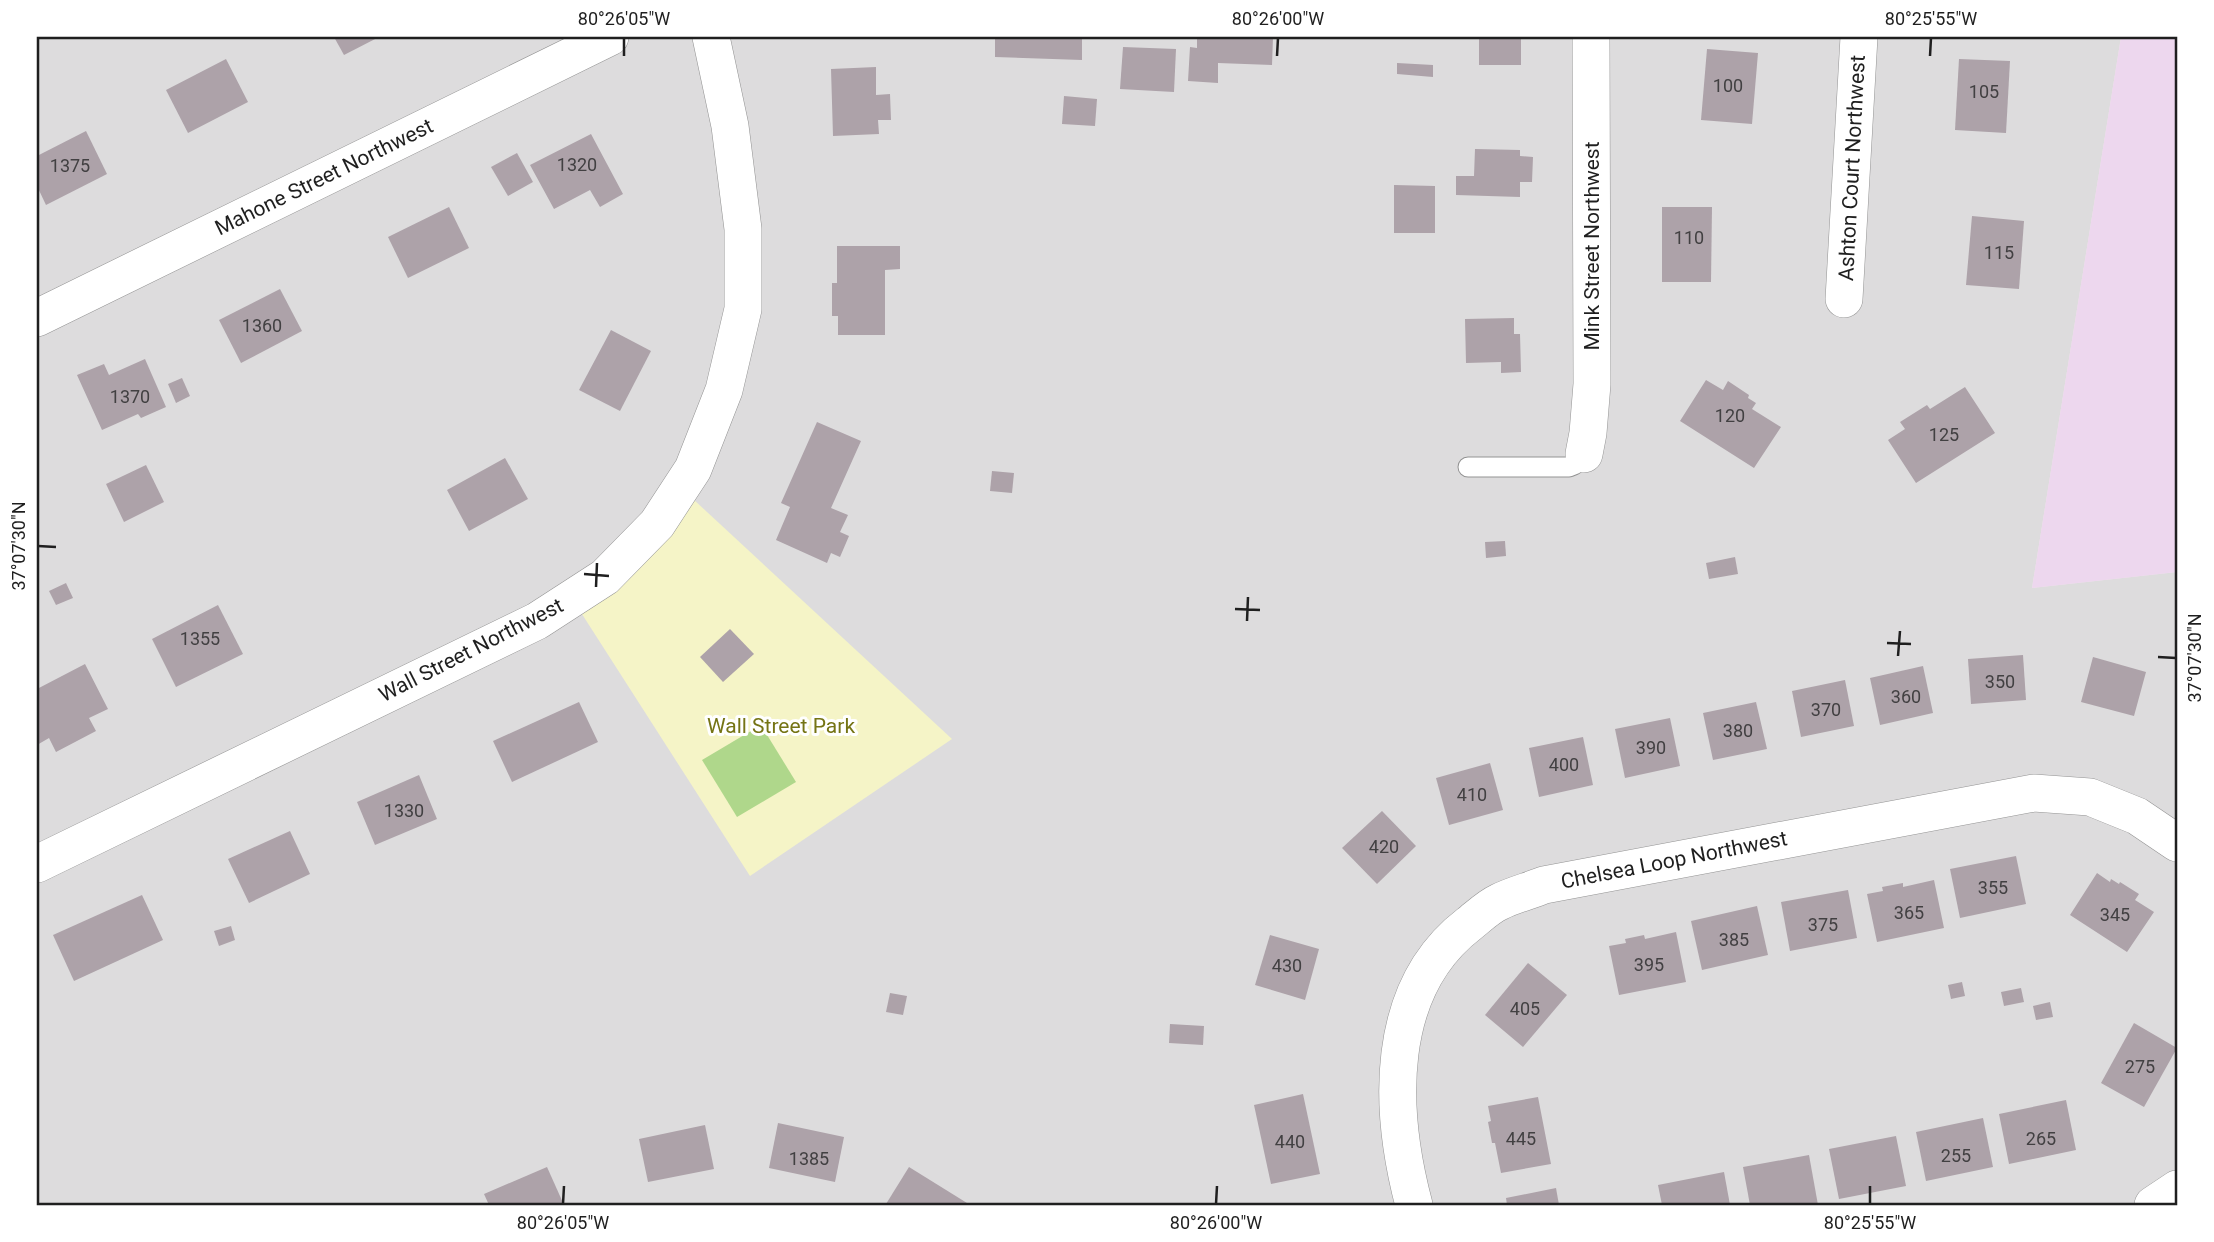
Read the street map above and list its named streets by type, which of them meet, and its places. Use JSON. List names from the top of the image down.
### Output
{
  "streets": {
    "street": [
      "Ashton Court Northwest",
      "Mahone Street Northwest",
      "Mink Street Northwest",
      "Wall Street Northwest",
      "Chelsea Loop Northwest"
    ]
  },
  "parks": ["Wall Street Park"],
  "house_numbers": [
    "100",
    "105",
    "1320",
    "1375",
    "110",
    "115",
    "1360",
    "1370",
    "120",
    "125",
    "1355",
    "350",
    "360",
    "370",
    "380",
    "390",
    "400",
    "410",
    "1330",
    "420",
    "355",
    "365",
    "345",
    "375",
    "385",
    "395",
    "430",
    "405",
    "275",
    "445",
    "265",
    "440",
    "255",
    "1385"
  ],
  "coordinates": [
    "80°26'05\"W",
    "80°26'00\"W",
    "80°25'55\"W",
    "37°07'30\"N"
  ]
}
